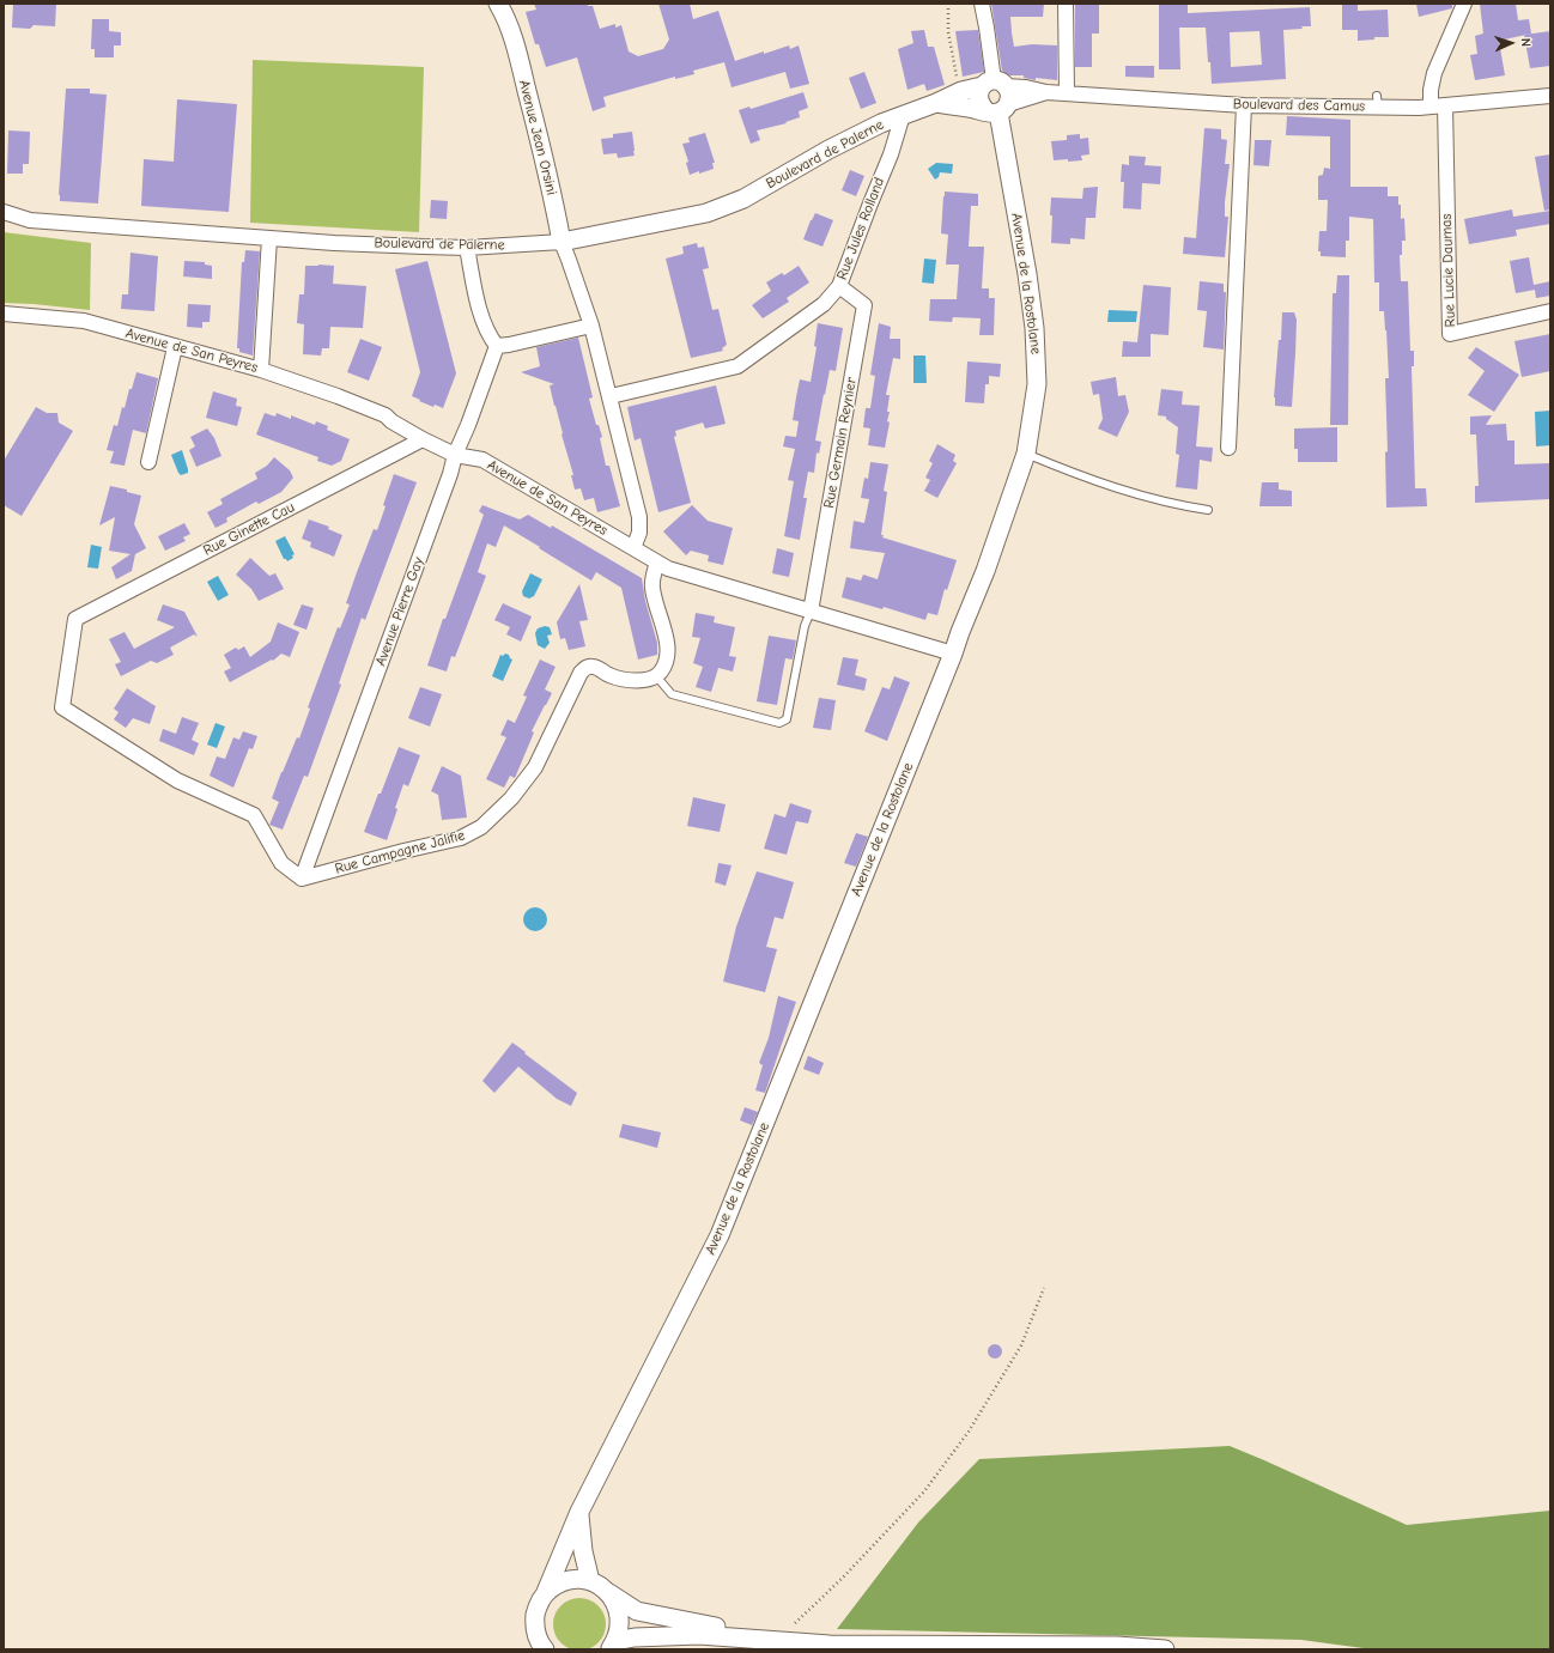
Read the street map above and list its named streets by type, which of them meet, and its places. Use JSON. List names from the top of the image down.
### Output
{
  "streets": {
    "street": [
      "Boulevard des Camus",
      "Avenue Jean Orsini",
      "Boulevard de Palerne",
      "Rue Jules Rolland",
      "Rue Lucie Daumas",
      "Avenue de la Rostolane",
      "Avenue de San Peyres",
      "Rue Germain Reynier",
      "Rue Ginette Cau",
      "Avenue Pierre Gay",
      "Rue Campagne Jalifie"
    ]
  },
  "crossings": [
    ["Boulevard des Camus", "Boulevard de Palerne"],
    ["Boulevard des Camus", "Rue Lucie Daumas"],
    ["Boulevard des Camus", "Avenue de la Rostolane"],
    ["Avenue Jean Orsini", "Boulevard de Palerne"],
    ["Boulevard de Palerne", "Rue Jules Rolland"],
    ["Boulevard de Palerne", "Avenue de la Rostolane"],
    ["Rue Jules Rolland", "Rue Germain Reynier"],
    ["Avenue de la Rostolane", "Avenue de San Peyres"],
    ["Avenue de San Peyres", "Rue Germain Reynier"],
    ["Avenue de San Peyres", "Rue Ginette Cau"],
    ["Avenue de San Peyres", "Avenue Pierre Gay"],
    ["Rue Ginette Cau", "Avenue Pierre Gay"],
    ["Rue Ginette Cau", "Rue Campagne Jalifie"],
    ["Avenue Pierre Gay", "Rue Campagne Jalifie"]
  ],
  "north": "right"
}
